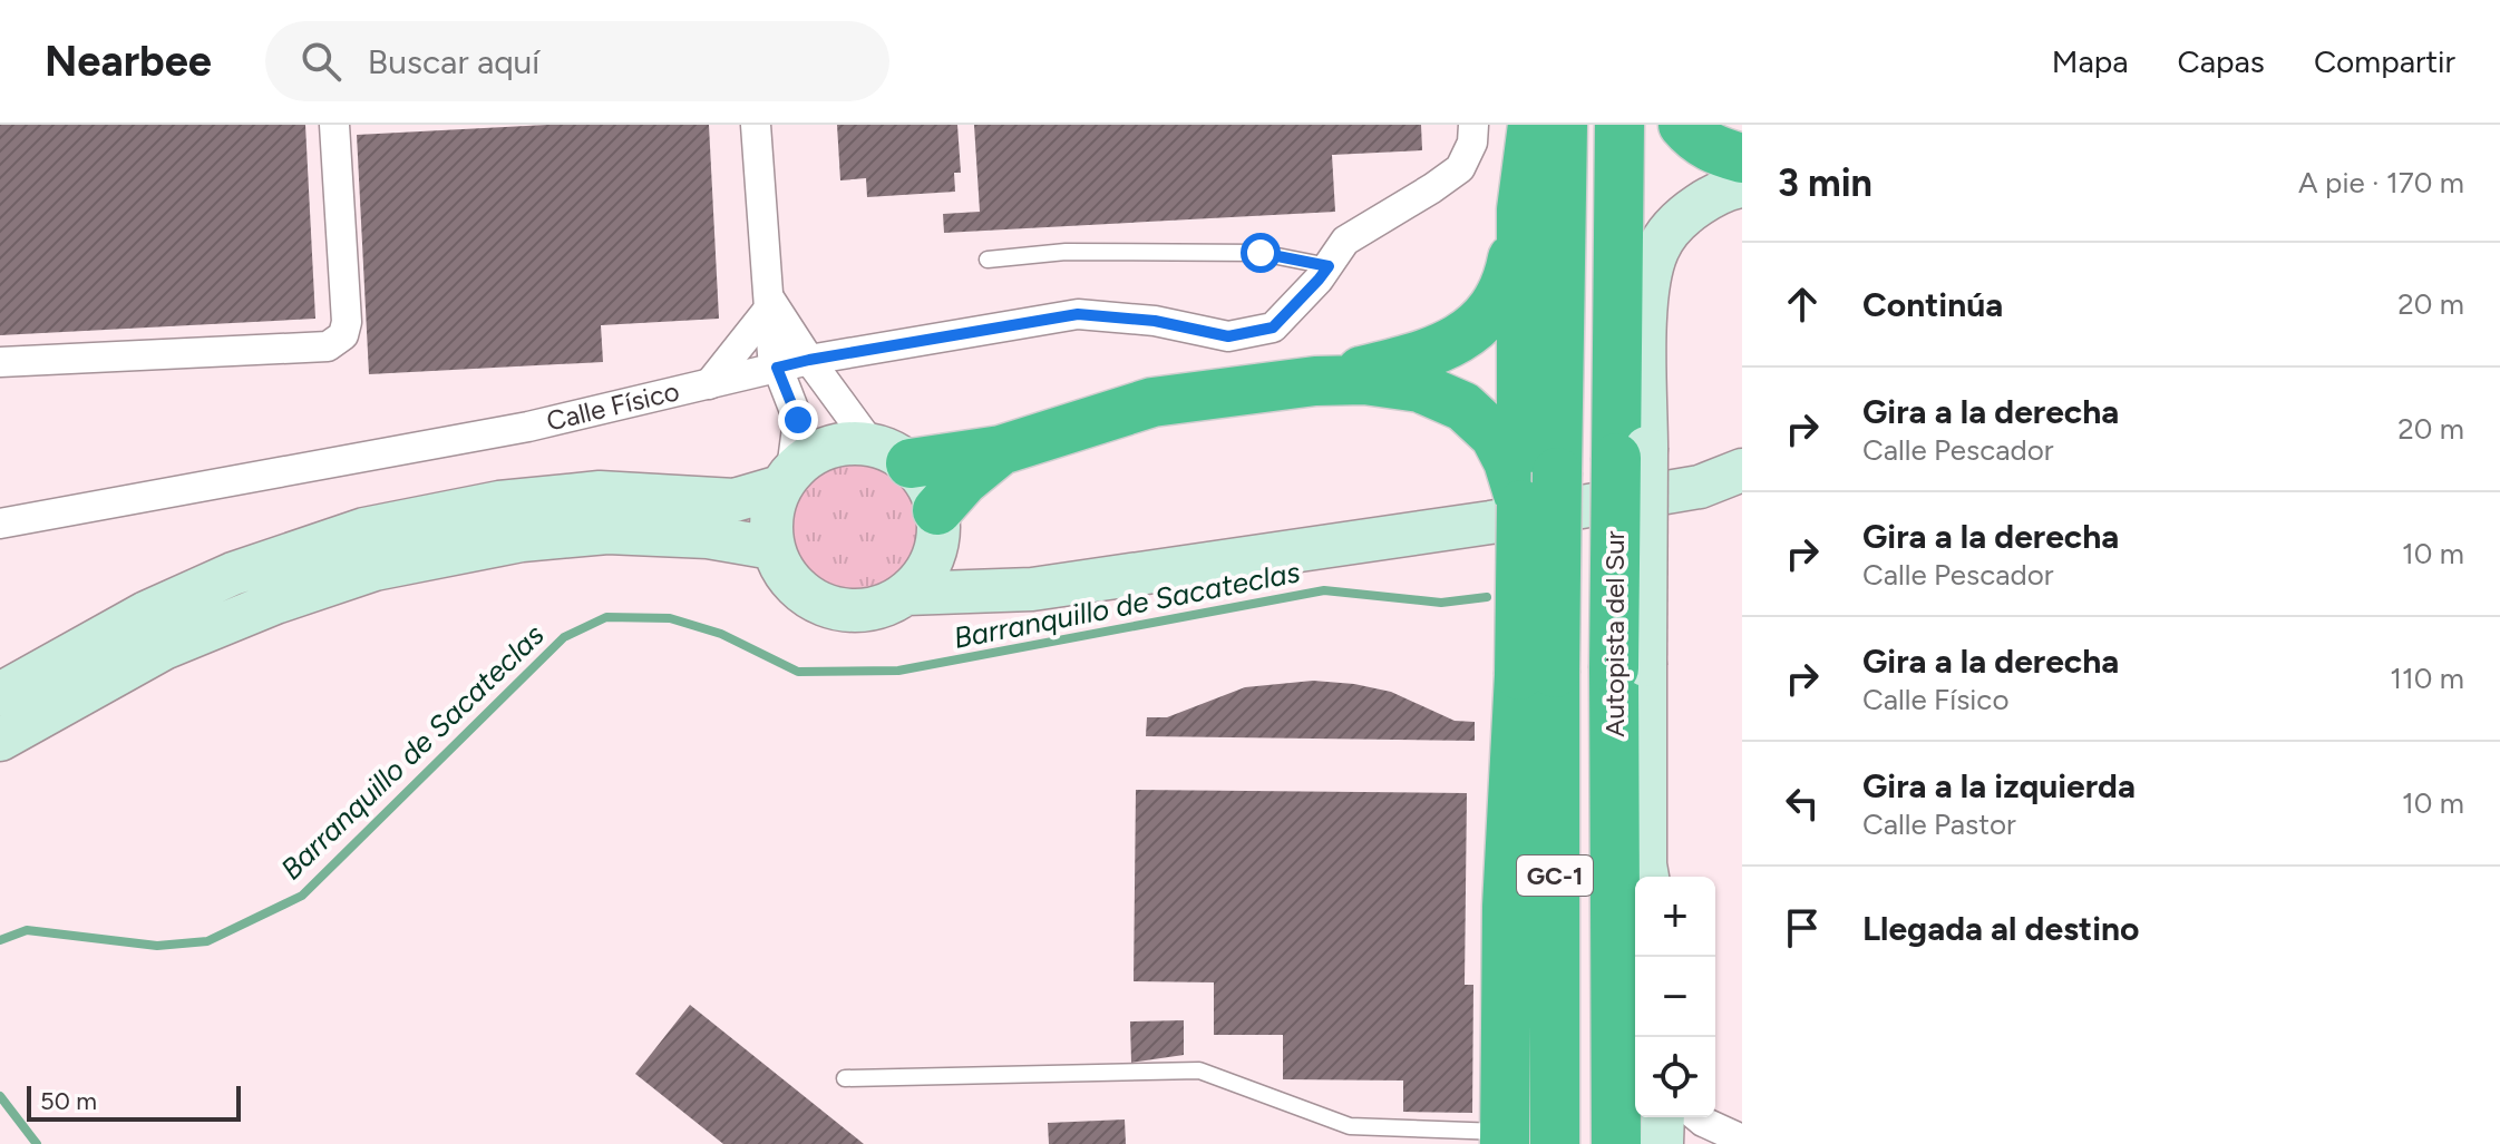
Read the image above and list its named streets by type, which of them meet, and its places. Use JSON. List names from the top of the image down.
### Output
{
  "streets": {
    "highway": ["Autopista del Sur", "GC-1"],
    "street": ["Calle Físico"]
  },
  "water": ["Barranquillo de Sacateclas"],
  "scale_bar": "50 m",
  "page": {
    "header": "Nearbee",
    "search": "Buscar aquí",
    "nav": ["Mapa", "Capas", "Compartir"],
    "heading": ["3 min", "A pie · 170 m"],
    "list": [
      ["Continúa", "20 m"],
      ["Gira a la derecha", "Calle Pescador", "20 m"],
      ["Gira a la derecha", "Calle Pescador", "10 m"],
      ["Gira a la derecha", "Calle Físico", "110 m"],
      ["Gira a la izquierda", "Calle Pastor", "10 m"],
      "Llegada al destino"
    ],
    "map_buttons": ["+", "−"],
    "scale": "50 m"
  }
}
